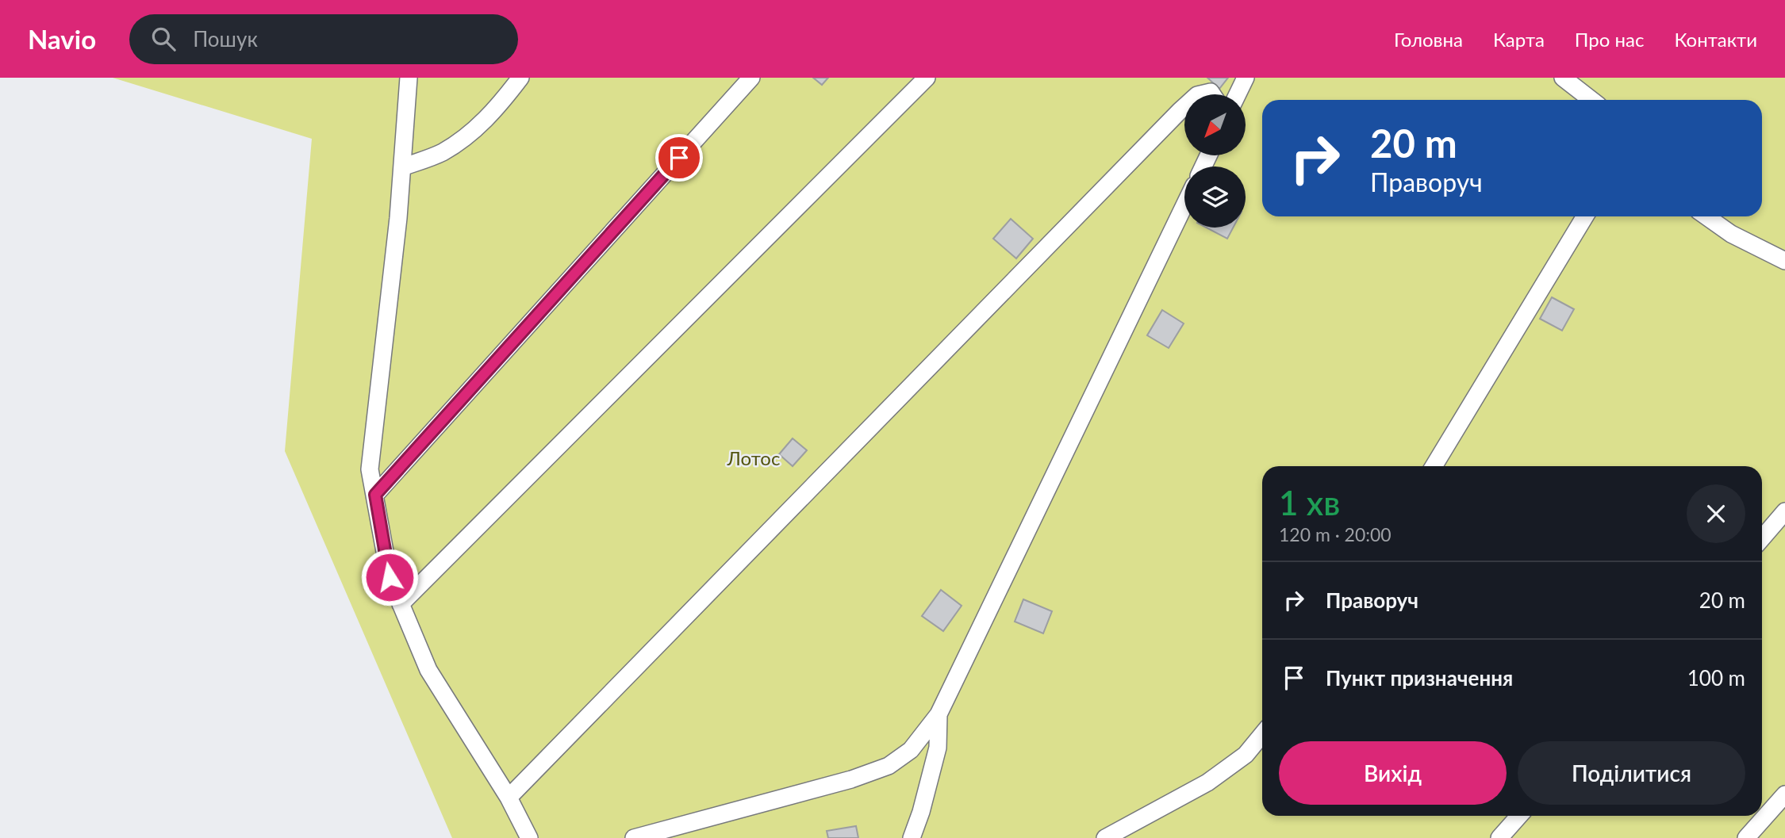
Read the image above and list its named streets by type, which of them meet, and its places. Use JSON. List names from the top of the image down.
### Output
{
  "parks": ["Лотос"],
  "north": "bottom left",
  "page": {
    "header": "Navio",
    "search": "Пошук",
    "nav": [
      "Головна",
      "Карта",
      "Про нас",
      "Контакти"
    ],
    "turn": ["20 m", "Праворуч"],
    "heading": ["1 хв", "120 m · 20:00"],
    "list": [
      {
        "name": "Праворуч",
        "value": "20 m"
      },
      {
        "name": "Пункт призначення",
        "value": "100 m"
      }
    ],
    "buttons": ["Вихід", "Поділитися"]
  }
}
